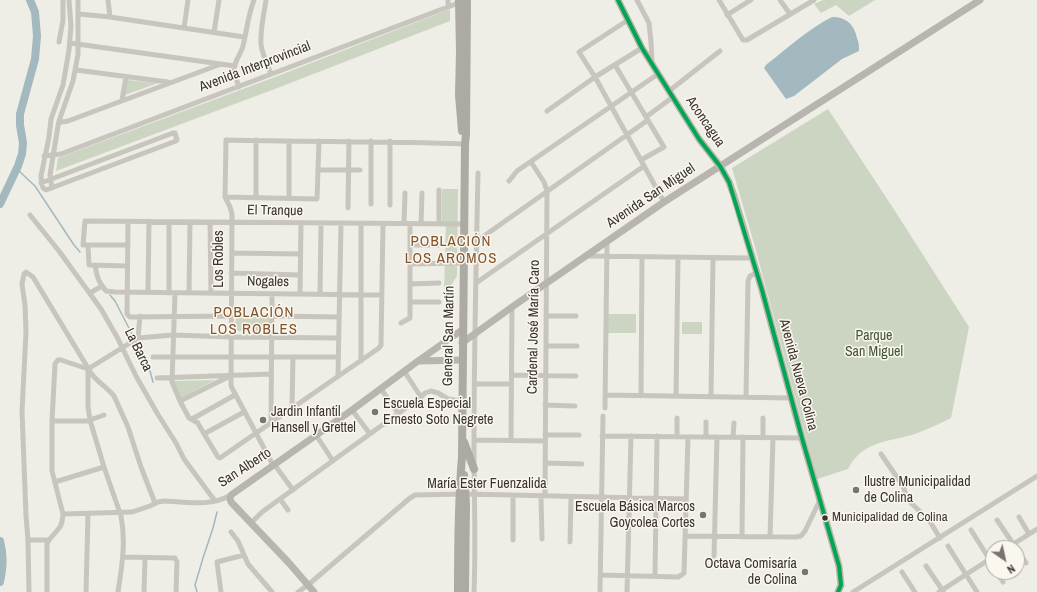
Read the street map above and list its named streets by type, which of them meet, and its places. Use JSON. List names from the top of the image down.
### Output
{
  "streets": {
    "main road": ["General San Martín"],
    "street": [
      "Avenida Interprovincial",
      "Aconcagua",
      "Avenida San Miguel",
      "El Tranque",
      "Los Robles",
      "Nogales",
      "Cardenal José María Caro",
      "La Barca",
      "Avenida Nueva Colina",
      "San Alberto",
      "María Ester Fuenzalida"
    ]
  },
  "crossings": [
    ["Avenida Interprovincial", "General San Martín"],
    ["Aconcagua", "Avenida San Miguel"],
    ["Aconcagua", "Avenida Nueva Colina"],
    ["Avenida San Miguel", "Cardenal José María Caro"],
    ["Avenida San Miguel", "General San Martín"],
    ["Avenida San Miguel", "Avenida Nueva Colina"],
    ["El Tranque", "Los Robles"],
    ["El Tranque", "General San Martín"],
    ["Los Robles", "Nogales"],
    ["Los Robles", "San Alberto"],
    ["Cardenal José María Caro", "María Ester Fuenzalida"],
    ["General San Martín", "San Alberto"],
    ["General San Martín", "María Ester Fuenzalida"],
    ["La Barca", "San Alberto"]
  ],
  "districts": ["POBLACIÓN LOS AROMOS", "POBLACIÓN LOS ROBLES"],
  "parks": ["Parque San Miguel"],
  "places": [
    "Escuela Especial Ernesto Soto Negrete",
    "Jardin Infantil Hansell y Grettel",
    "Ilustre Municipalidad de Colina",
    "Escuela Básica Marcos Goycolea Cortes",
    "Municipalidad de Colina",
    "Octava Comisaría de Colina"
  ],
  "north": "bottom right"
}
